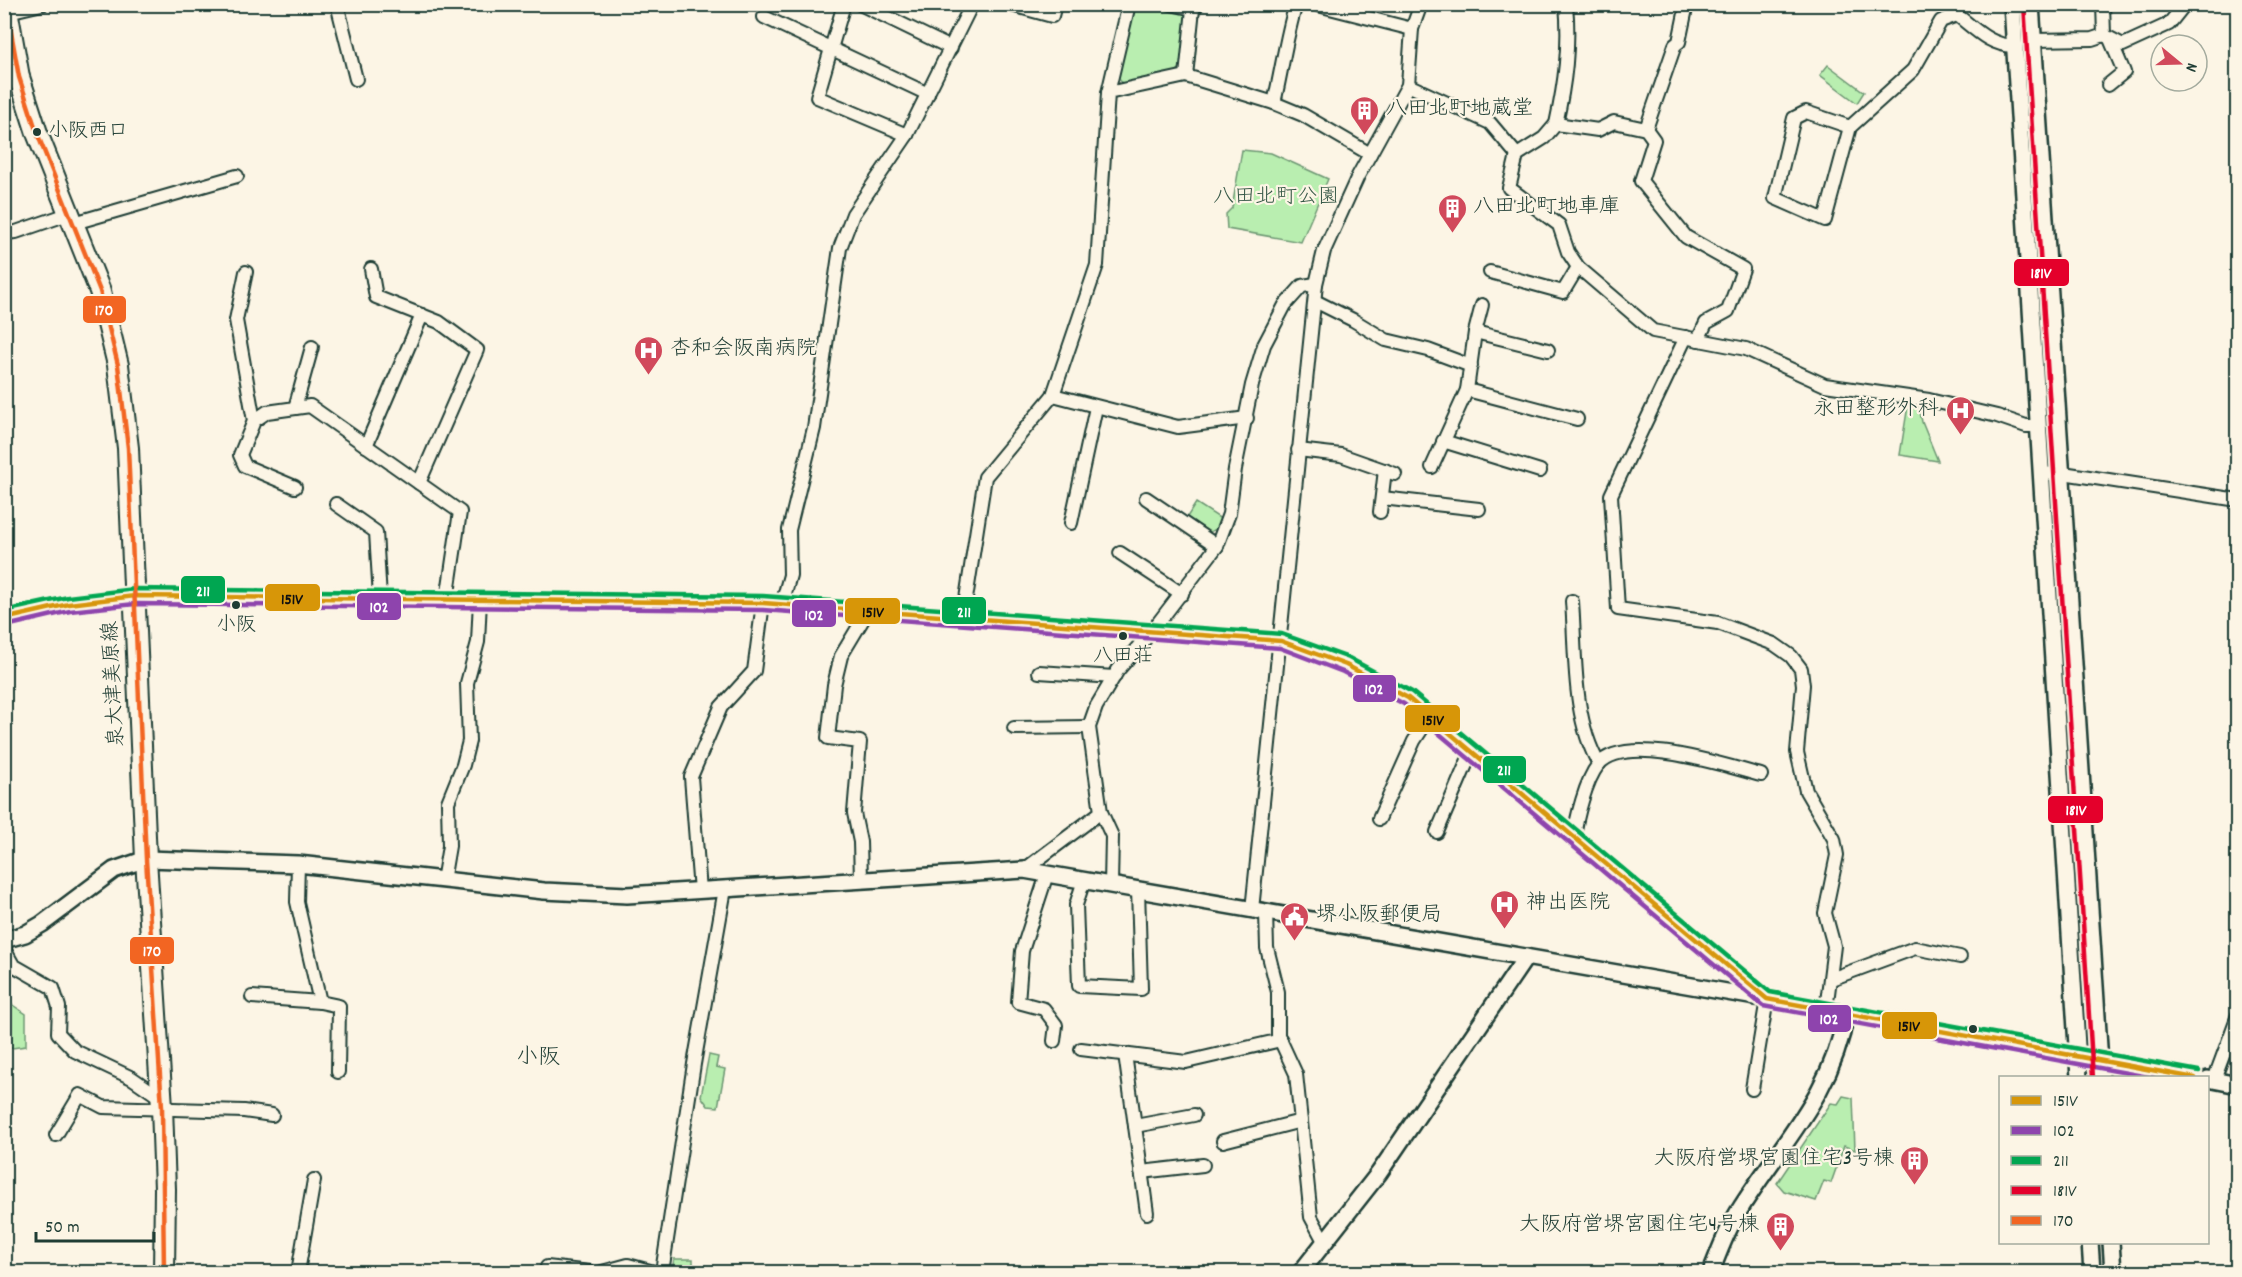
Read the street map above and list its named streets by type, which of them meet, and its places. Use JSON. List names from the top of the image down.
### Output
{
  "streets": {
    "main road": ["泉大津美原線"]
  },
  "districts": ["小阪"],
  "parks": ["八田北町公園"],
  "places": {
    "other": ["小阪西口", "小阪", "八田荘"],
    "building": [
      "八田北町地蔵堂",
      "八田北町地車庫",
      "大阪府営堺宮園住宅3号棟",
      "大阪府営堺宮園住宅4号棟"
    ],
    "hospital": ["杏和会阪南病院", "永田整形外科", "神出医院"],
    "public building": ["堺小阪郵便局"]
  },
  "lines": [
    "transit line 181V",
    "transit line 170",
    "transit line 211",
    "transit line 151V",
    "transit line 102"
  ],
  "legend": [
    "151V",
    "102",
    "211",
    "181V",
    "170"
  ],
  "scale_bar": "50 m",
  "north": "right"
}
